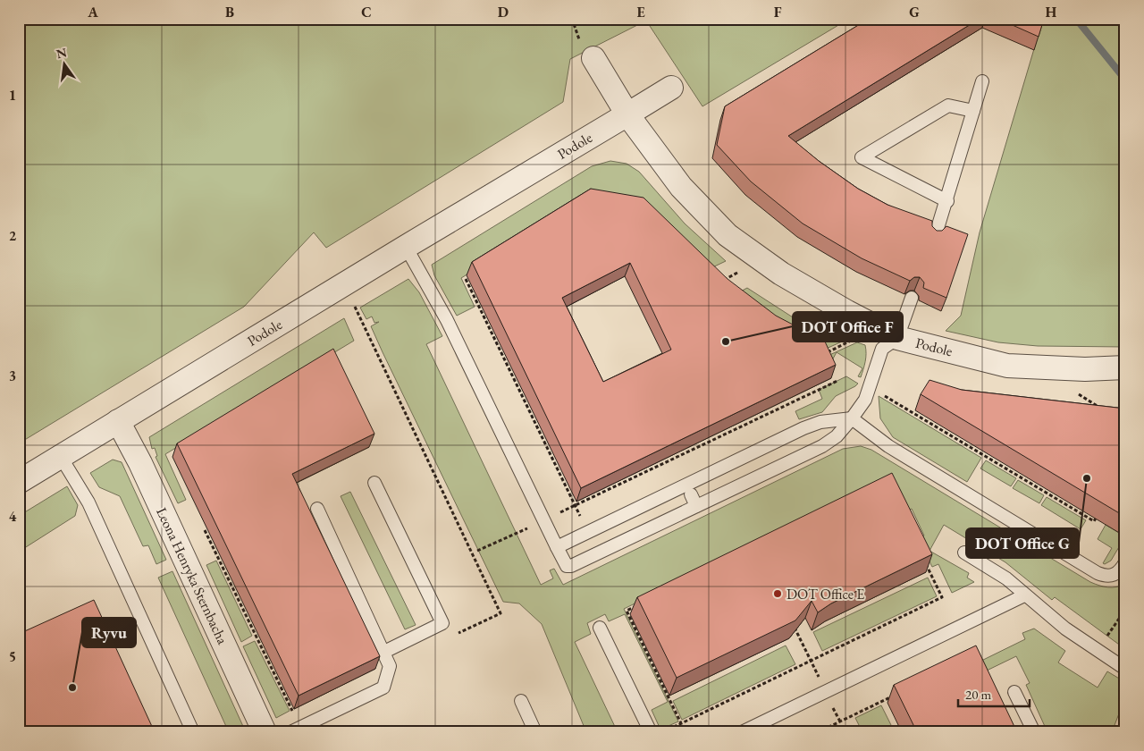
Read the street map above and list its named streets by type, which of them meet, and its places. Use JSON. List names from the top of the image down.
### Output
{
  "streets": {
    "street": ["Podole", "Leona Henryka Sternbacha"]
  },
  "crossings": [
    ["Podole", "Leona Henryka Sternbacha"]
  ],
  "places": [
    "DOT Office F",
    "DOT Office G",
    "DOT Office E",
    "Ryvu"
  ],
  "scale_bar": "20 m",
  "north": "top",
  "grid": {
    "columns": [
      "A",
      "B",
      "C",
      "D",
      "E",
      "F",
      "G",
      "H"
    ],
    "rows": [
      "1",
      "2",
      "3",
      "4",
      "5"
    ]
  }
}
